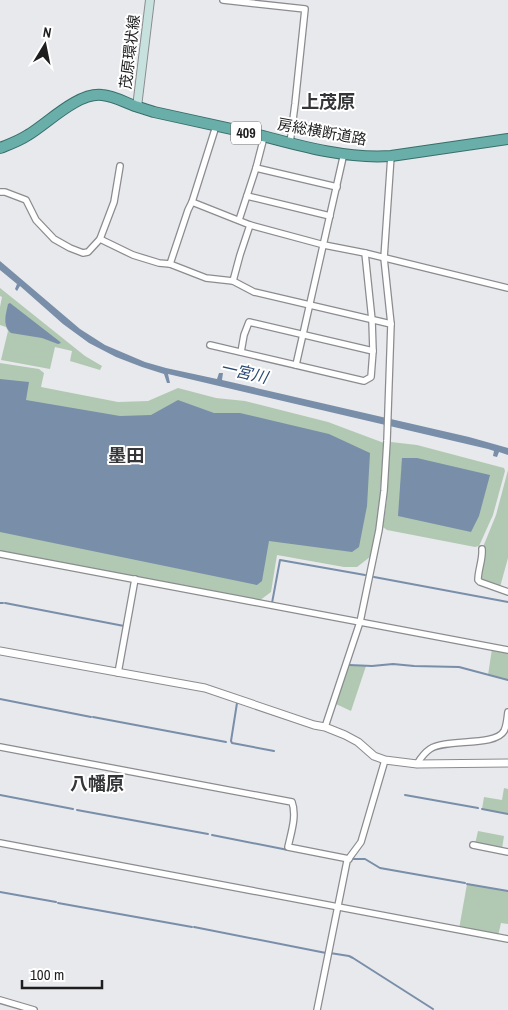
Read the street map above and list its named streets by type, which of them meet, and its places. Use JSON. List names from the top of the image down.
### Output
{
  "streets": {
    "highway": ["房総横断道路", "409"],
    "main road": ["茂原環状線"]
  },
  "crossings": [
    ["茂原環状線", "房総横断道路"]
  ],
  "districts": ["上茂原", "墨田", "八幡原"],
  "water": ["一宮川"],
  "scale_bar": "100 m",
  "north": "top"
}
